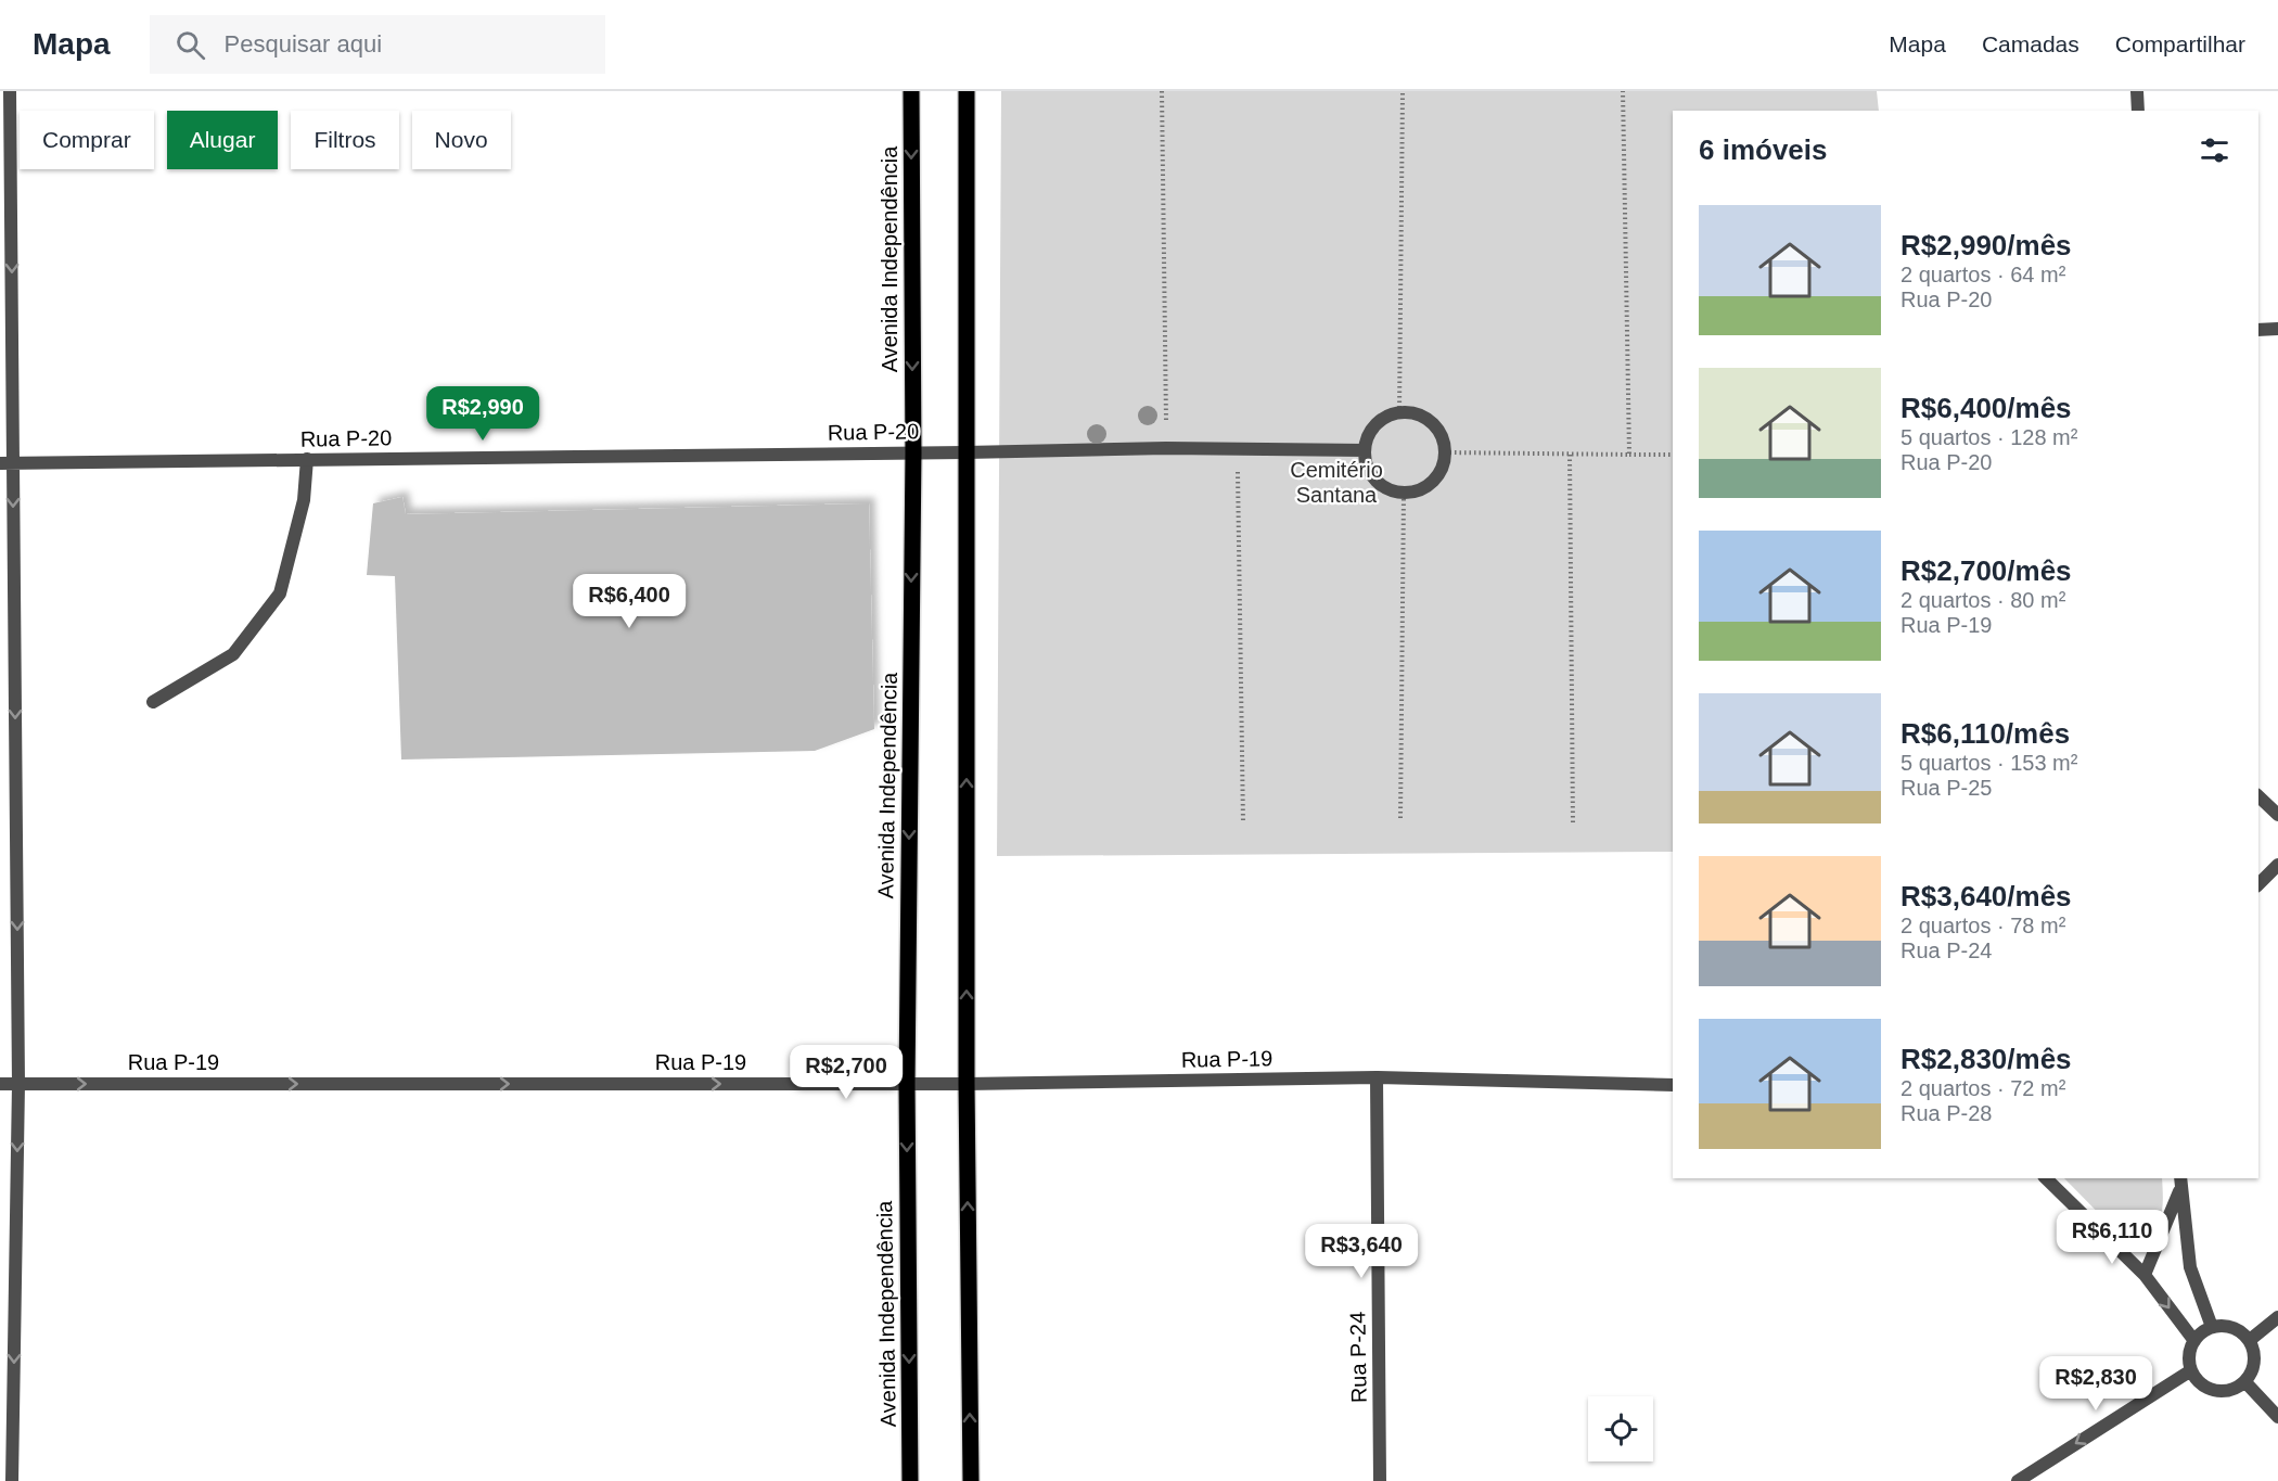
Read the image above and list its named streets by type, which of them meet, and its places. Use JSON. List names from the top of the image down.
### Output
{
  "streets": {
    "main road": ["Avenida Independência"],
    "street": ["Rua P-20", "Rua P-19", "Rua P-24"]
  },
  "crossings": [
    ["Avenida Independência", "Rua P-20"],
    ["Avenida Independência", "Rua P-19"],
    ["Rua P-19", "Rua P-24"]
  ],
  "one_way": ["Rua P-19"],
  "parks": ["Cemitério Santana"],
  "page": {
    "header": "Mapa",
    "search": "Pesquisar aqui",
    "nav": ["Mapa", "Camadas", "Compartilhar"],
    "chip": [
      "Comprar",
      "Alugar",
      "Filtros",
      "Novo"
    ],
    "heading": "6 imóveis",
    "list": [
      {
        "name": "R$2,990/mês",
        "note": "2 quartos · 64 m² · Rua P-20"
      },
      {
        "name": "R$6,400/mês",
        "note": "5 quartos · 128 m² · Rua P-20"
      },
      {
        "name": "R$2,700/mês",
        "note": "2 quartos · 80 m² · Rua P-19"
      },
      {
        "name": "R$6,110/mês",
        "note": "5 quartos · 153 m² · Rua P-25"
      },
      {
        "name": "R$3,640/mês",
        "note": "2 quartos · 78 m² · Rua P-24"
      },
      {
        "name": "R$2,830/mês",
        "note": "2 quartos · 72 m² · Rua P-28"
      }
    ],
    "price": [
      "R$2,990",
      "R$6,400",
      "R$2,700",
      "R$6,110",
      "R$3,640",
      "R$2,830"
    ]
  }
}
